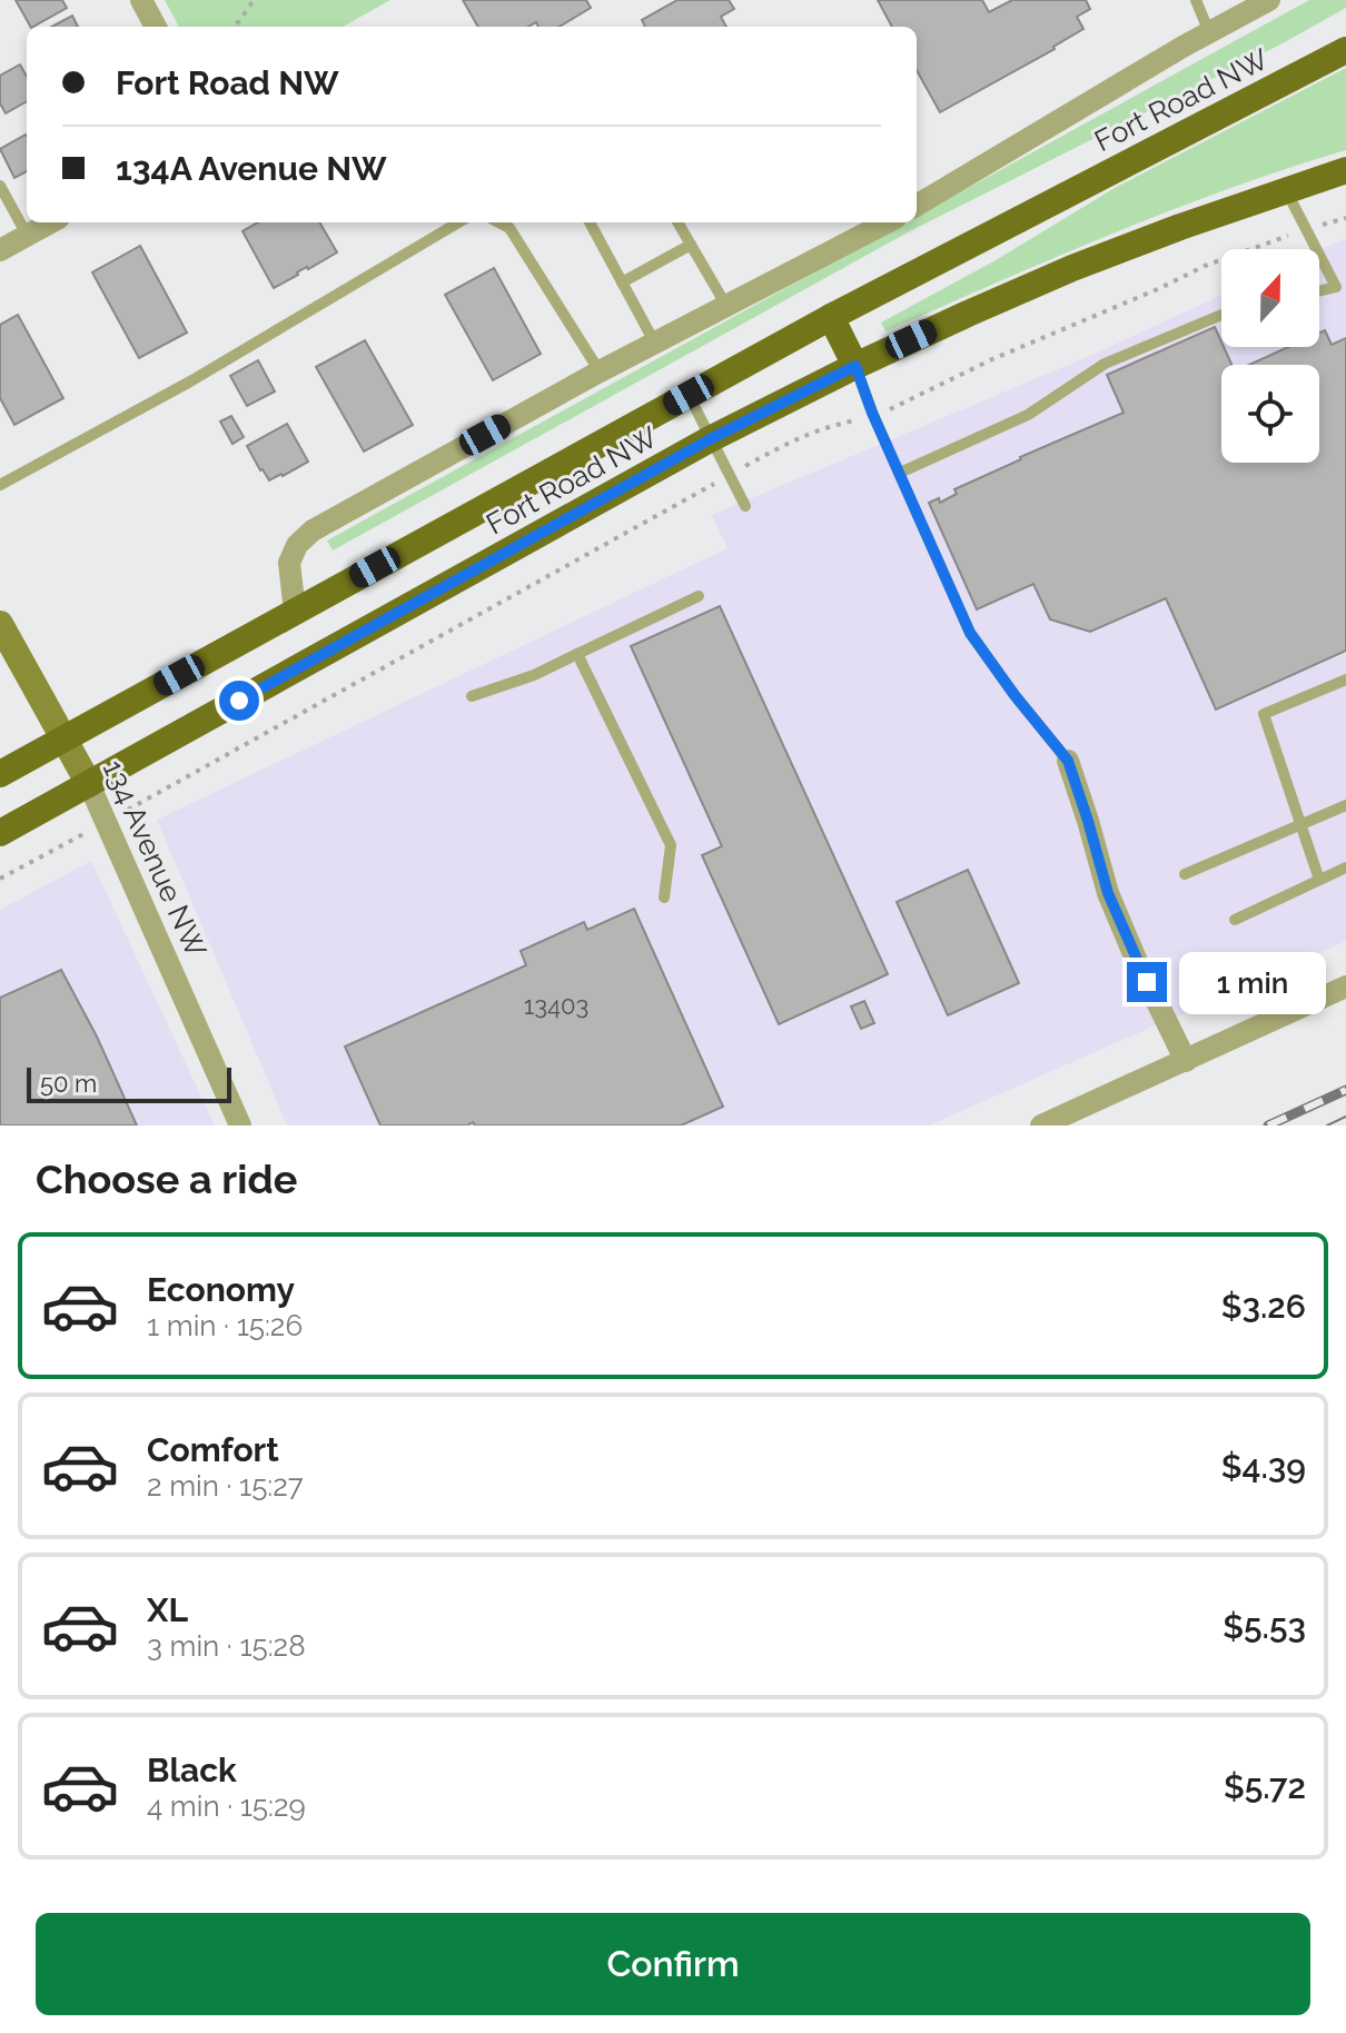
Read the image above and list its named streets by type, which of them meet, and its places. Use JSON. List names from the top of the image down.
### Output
{
  "streets": {
    "main road": ["Fort Road NW"],
    "street": ["134 Avenue NW"]
  },
  "crossings": [
    ["Fort Road NW", "134 Avenue NW"]
  ],
  "house_numbers": ["13403"],
  "scale_bar": "50 m",
  "north": "top",
  "page": {
    "banner": ["Fort Road NW", "134A Avenue NW"],
    "bubble": "1 min",
    "scale": "50 m",
    "heading": "Choose a ride",
    "list": [
      {
        "name": "Economy",
        "note": "1 min · 15:26",
        "value": "$3.26"
      },
      {
        "name": "Comfort",
        "note": "2 min · 15:27",
        "value": "$4.39"
      },
      {
        "name": "XL",
        "note": "3 min · 15:28",
        "value": "$5.53"
      },
      {
        "name": "Black",
        "note": "4 min · 15:29",
        "value": "$5.72"
      }
    ],
    "buttons": "Confirm"
  }
}
